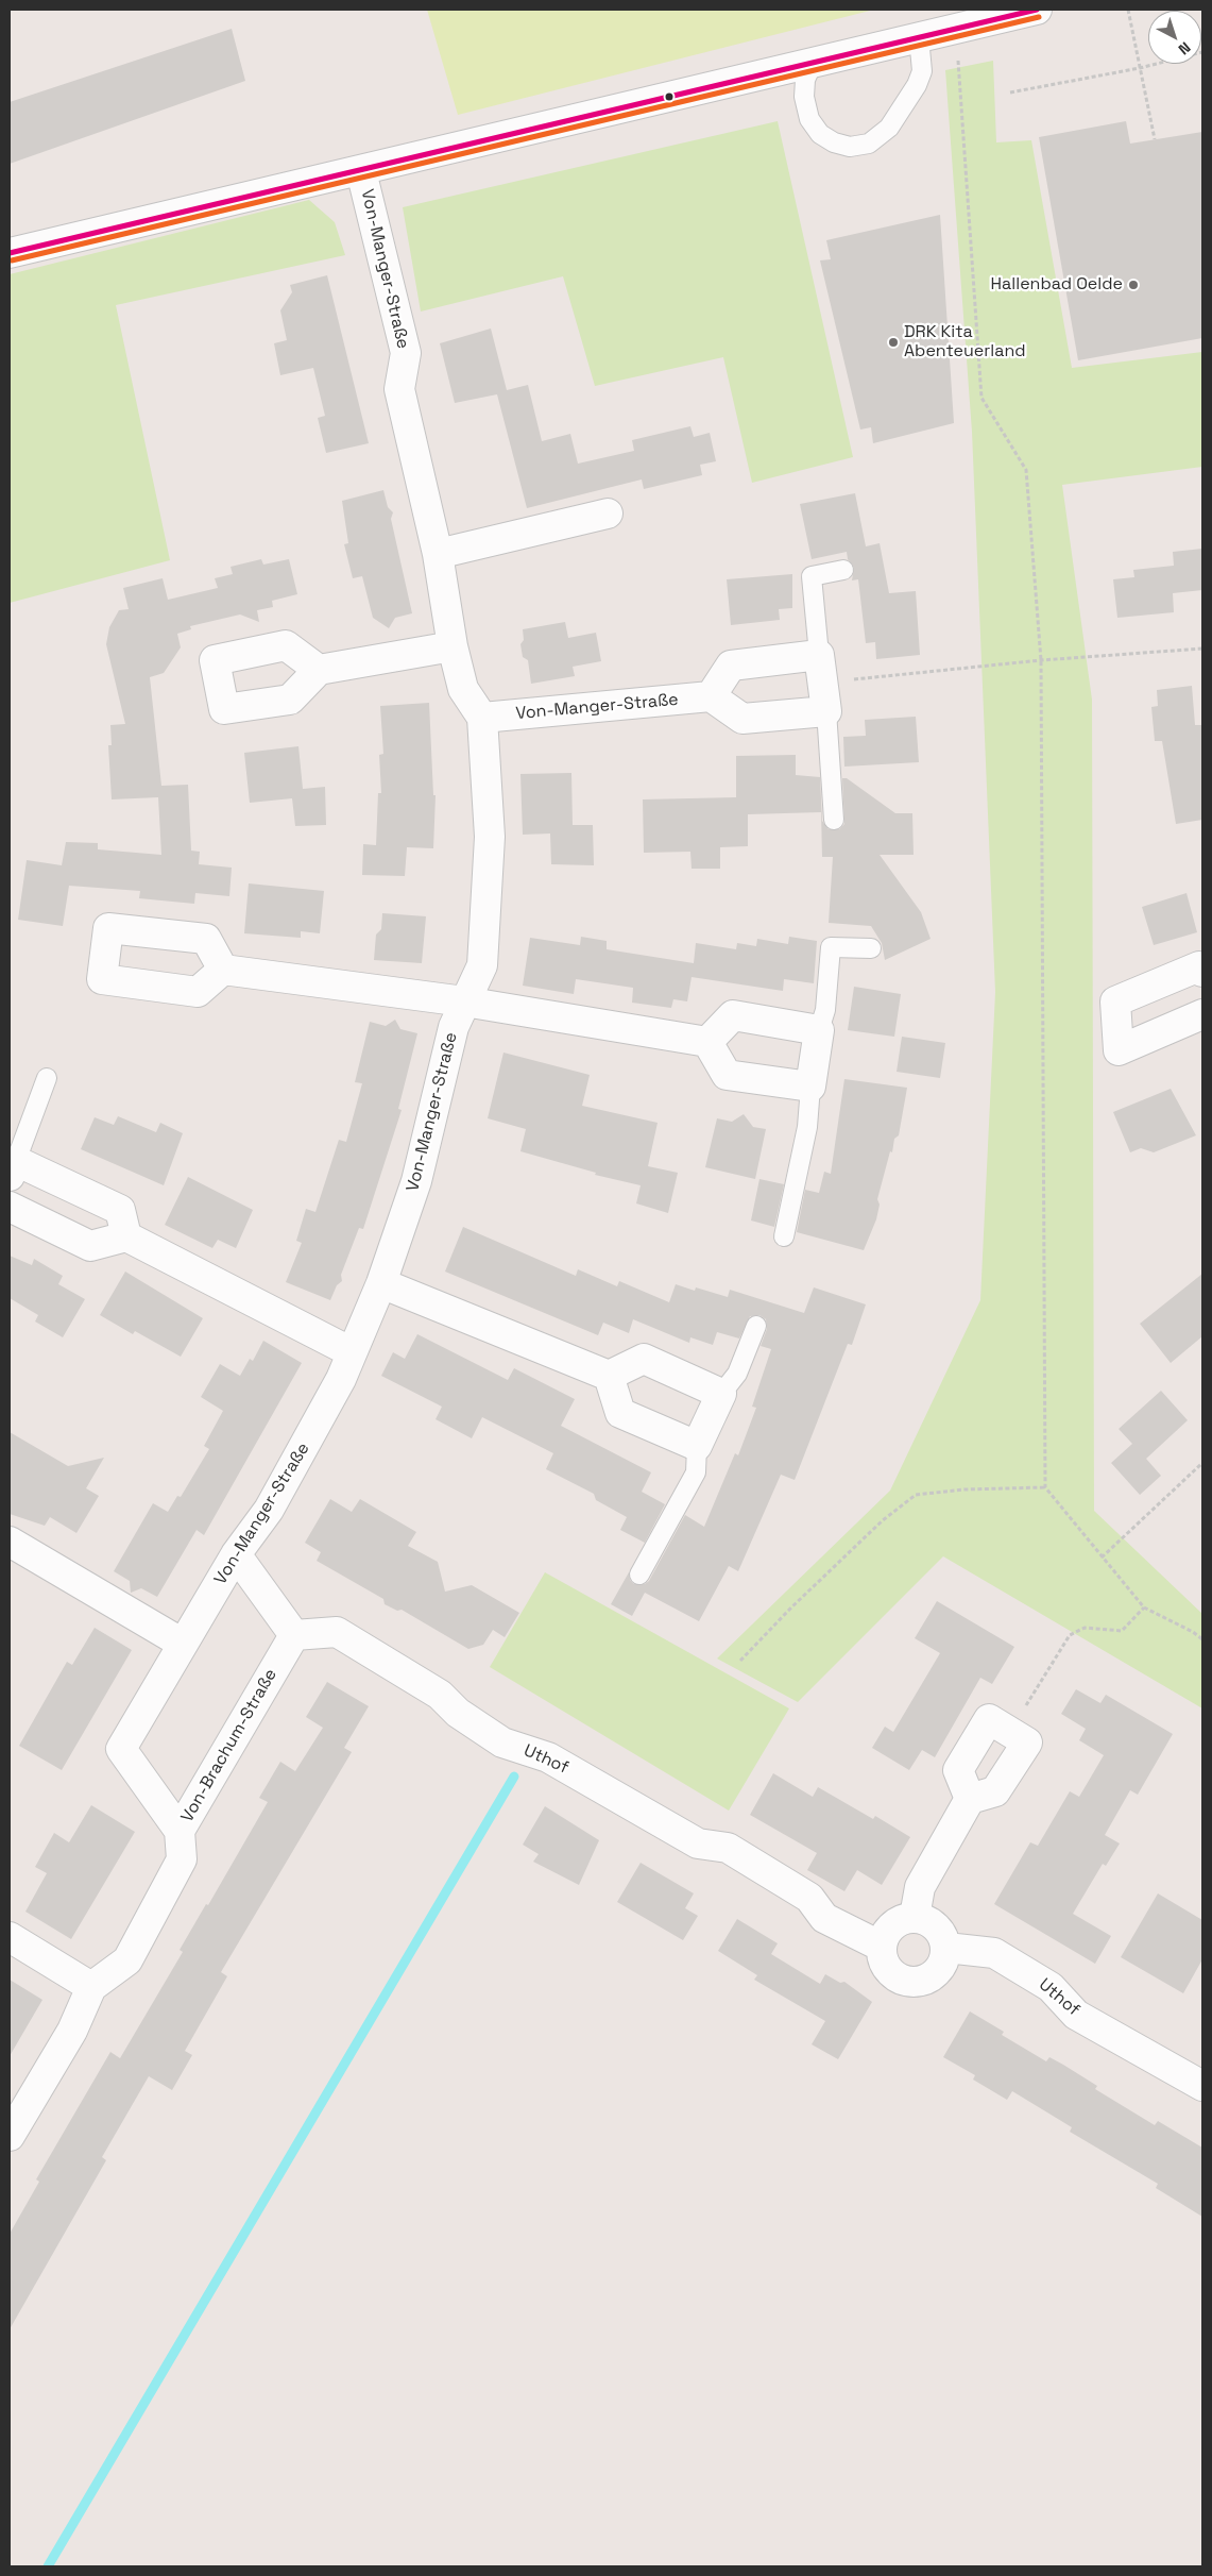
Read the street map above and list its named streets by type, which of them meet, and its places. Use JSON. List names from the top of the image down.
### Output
{
  "streets": {
    "street": ["Von-Manger-Straße", "Von-Brachum-Straße", "Uthof"]
  },
  "crossings": [
    ["Von-Manger-Straße", "Von-Brachum-Straße"],
    ["Von-Brachum-Straße", "Uthof"]
  ],
  "places": ["Hallenbad Oelde", "DRK Kita Abenteuerland"],
  "north": "bottom right"
}
